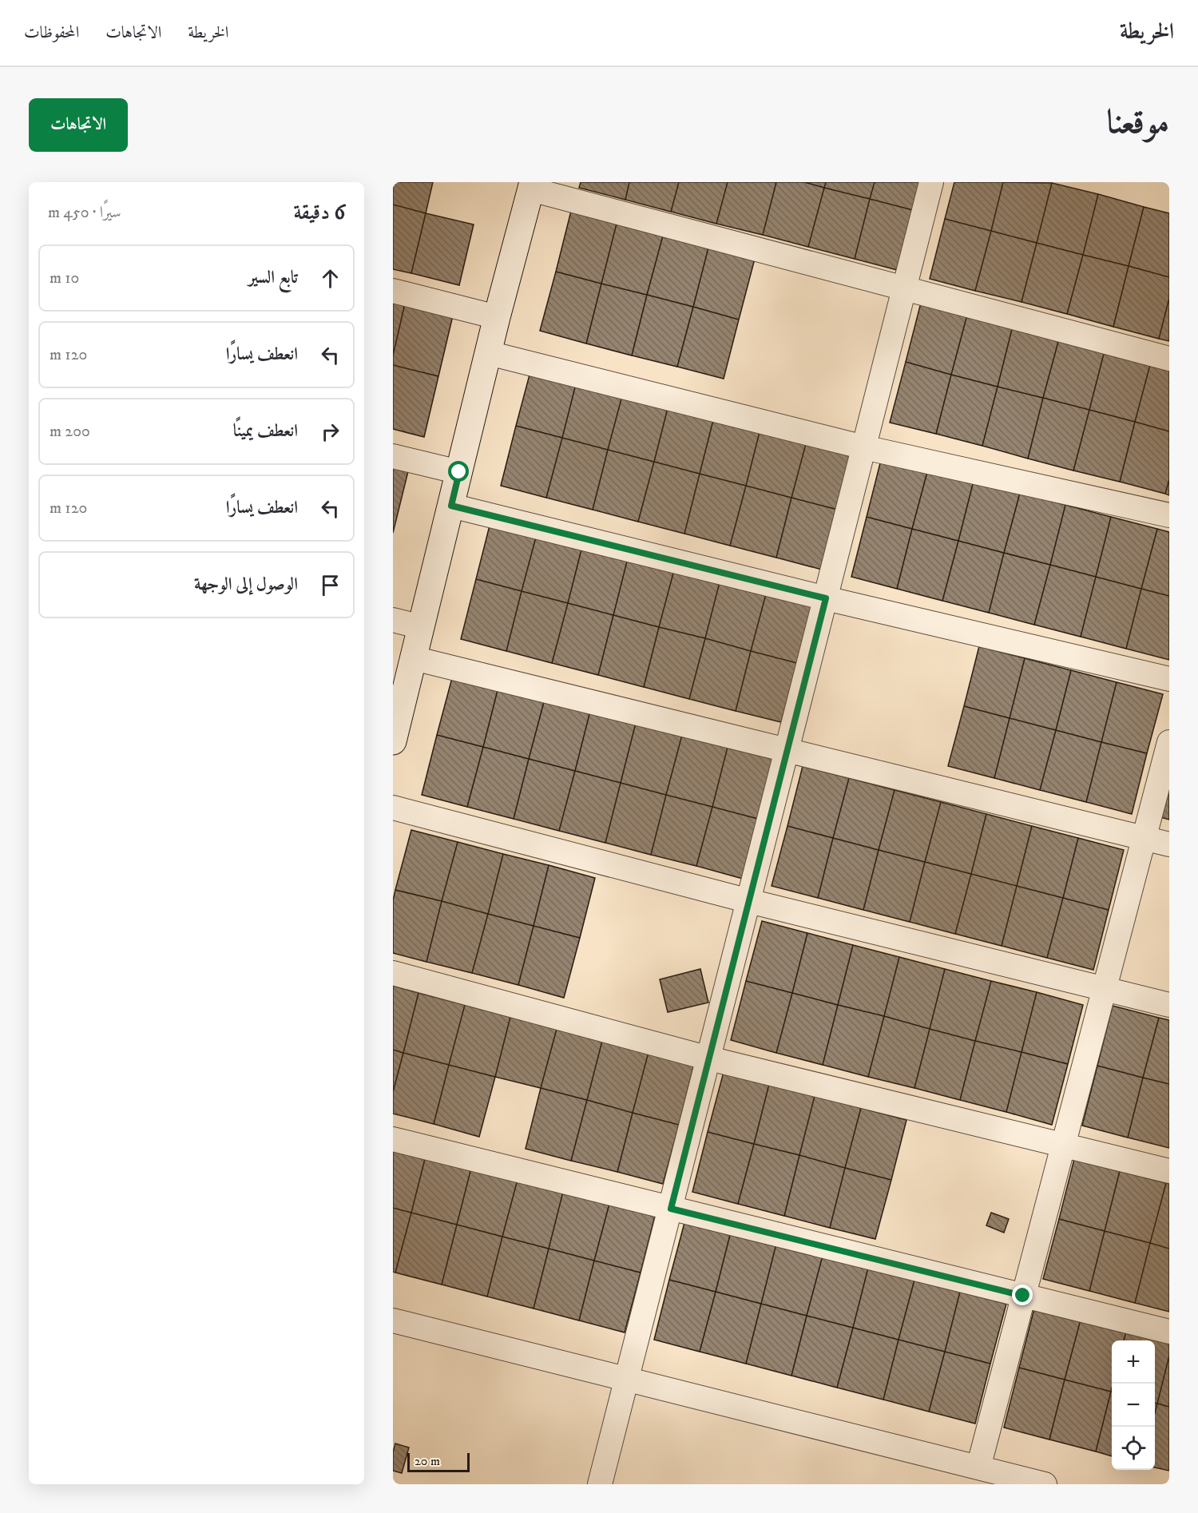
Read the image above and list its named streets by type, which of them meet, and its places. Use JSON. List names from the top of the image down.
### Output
{
  "scale_bar": "20 m",
  "page": {
    "header": "الخريطة",
    "nav": ["الخريطة", "الاتجاهات", "المحفوظات"],
    "title": "موقعنا",
    "buttons": "الاتجاهات",
    "heading": ["6 دقيقة", "سيرًا · 450 m"],
    "list": [
      ["تابع السير", "10 m"],
      ["انعطف يسارًا", "120 m"],
      ["انعطف يمينًا", "200 m"],
      ["انعطف يسارًا", "120 m"],
      "الوصول إلى الوجهة"
    ],
    "map_buttons": ["+", "−"],
    "scale": "20 m"
  }
}
